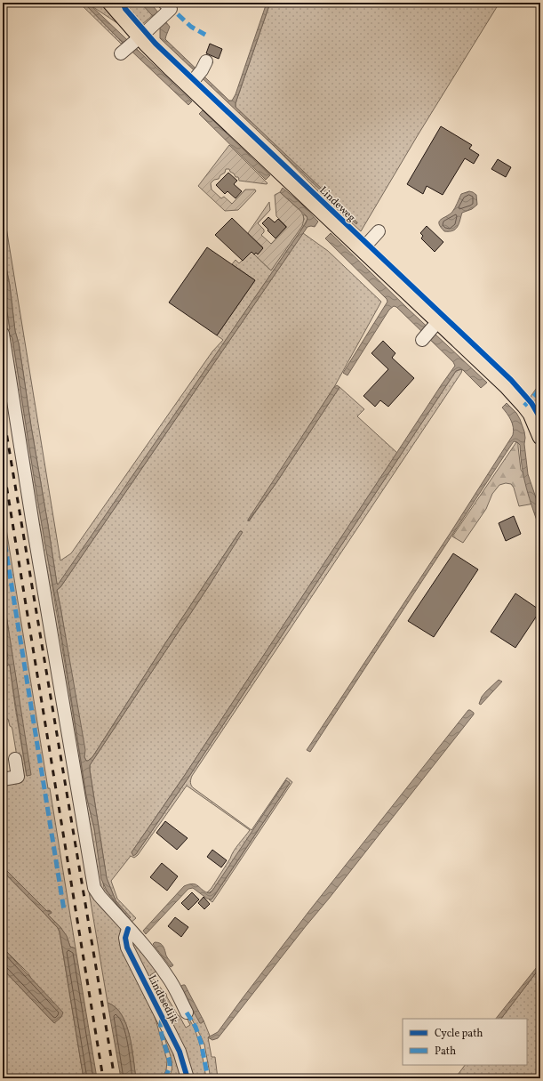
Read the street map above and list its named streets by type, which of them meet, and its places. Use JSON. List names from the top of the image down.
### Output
{
  "streets": {
    "main road": ["Lindeweg"],
    "street": ["Lindtsedijk"]
  },
  "legend": ["Cycle path", "Path"]
}
